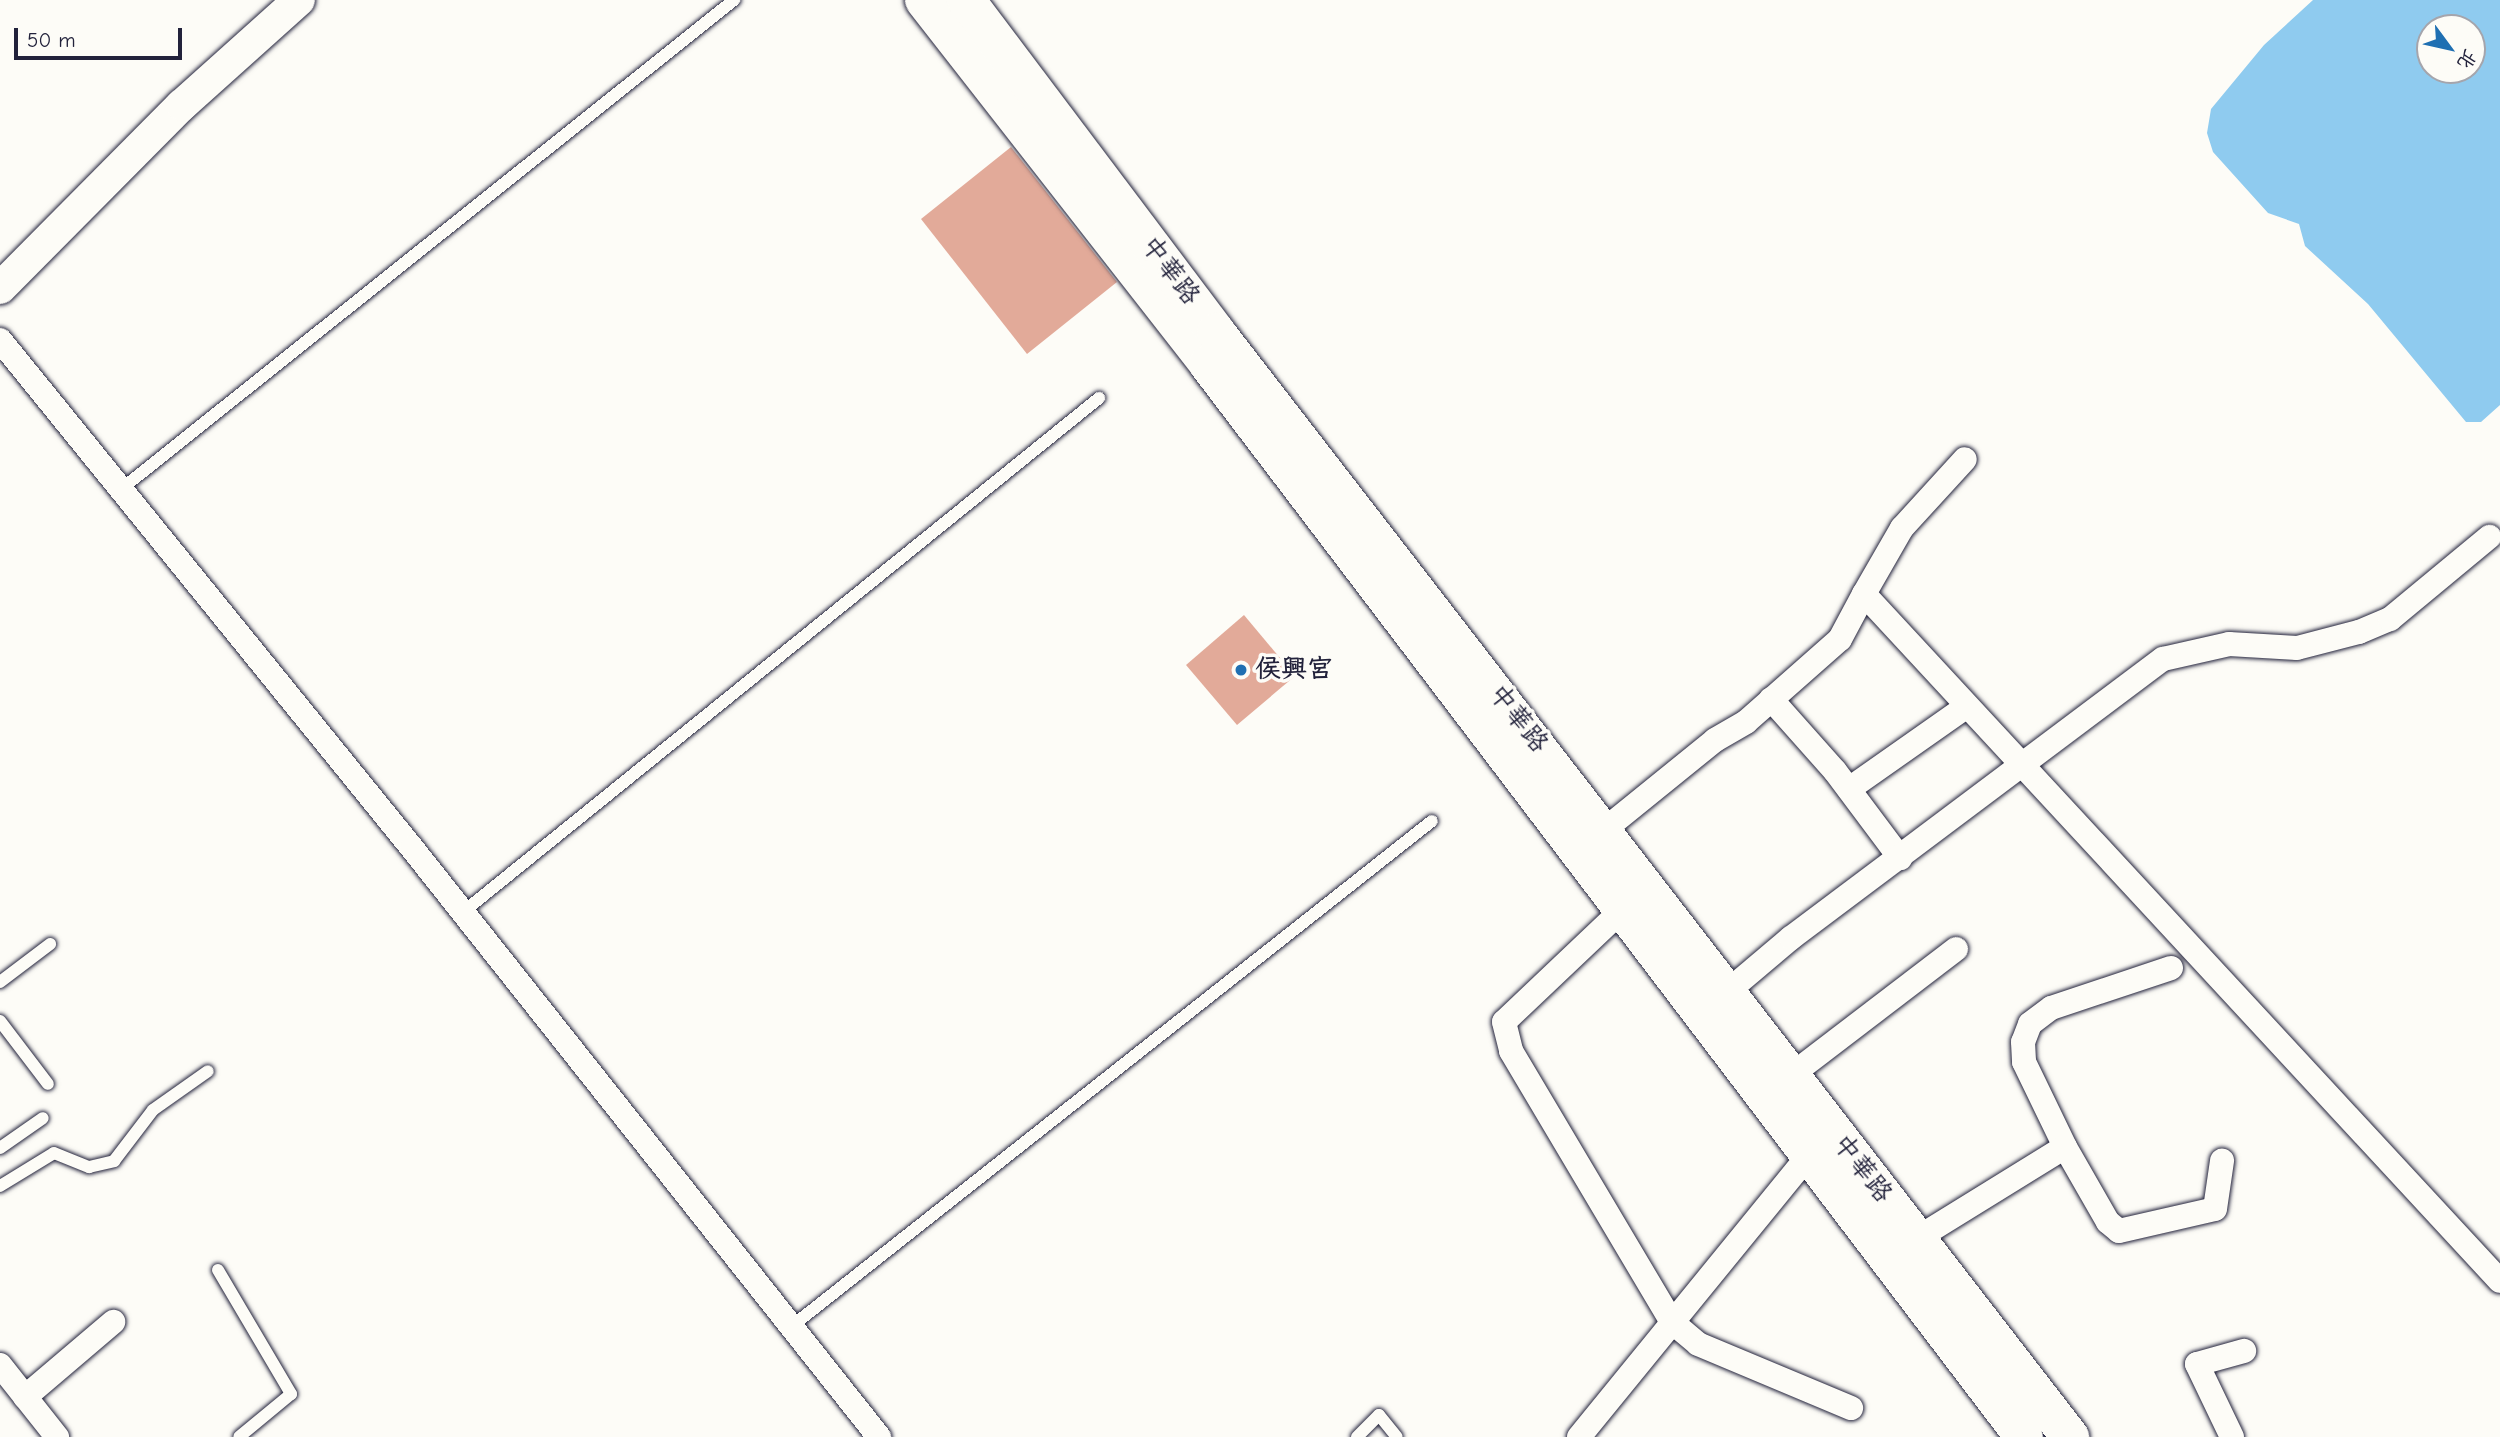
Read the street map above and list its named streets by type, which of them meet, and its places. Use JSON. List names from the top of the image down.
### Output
{
  "streets": {
    "main road": ["中華路"]
  },
  "places": ["侯興宮"],
  "scale_bar": "50 m",
  "north": "bottom right"
}
